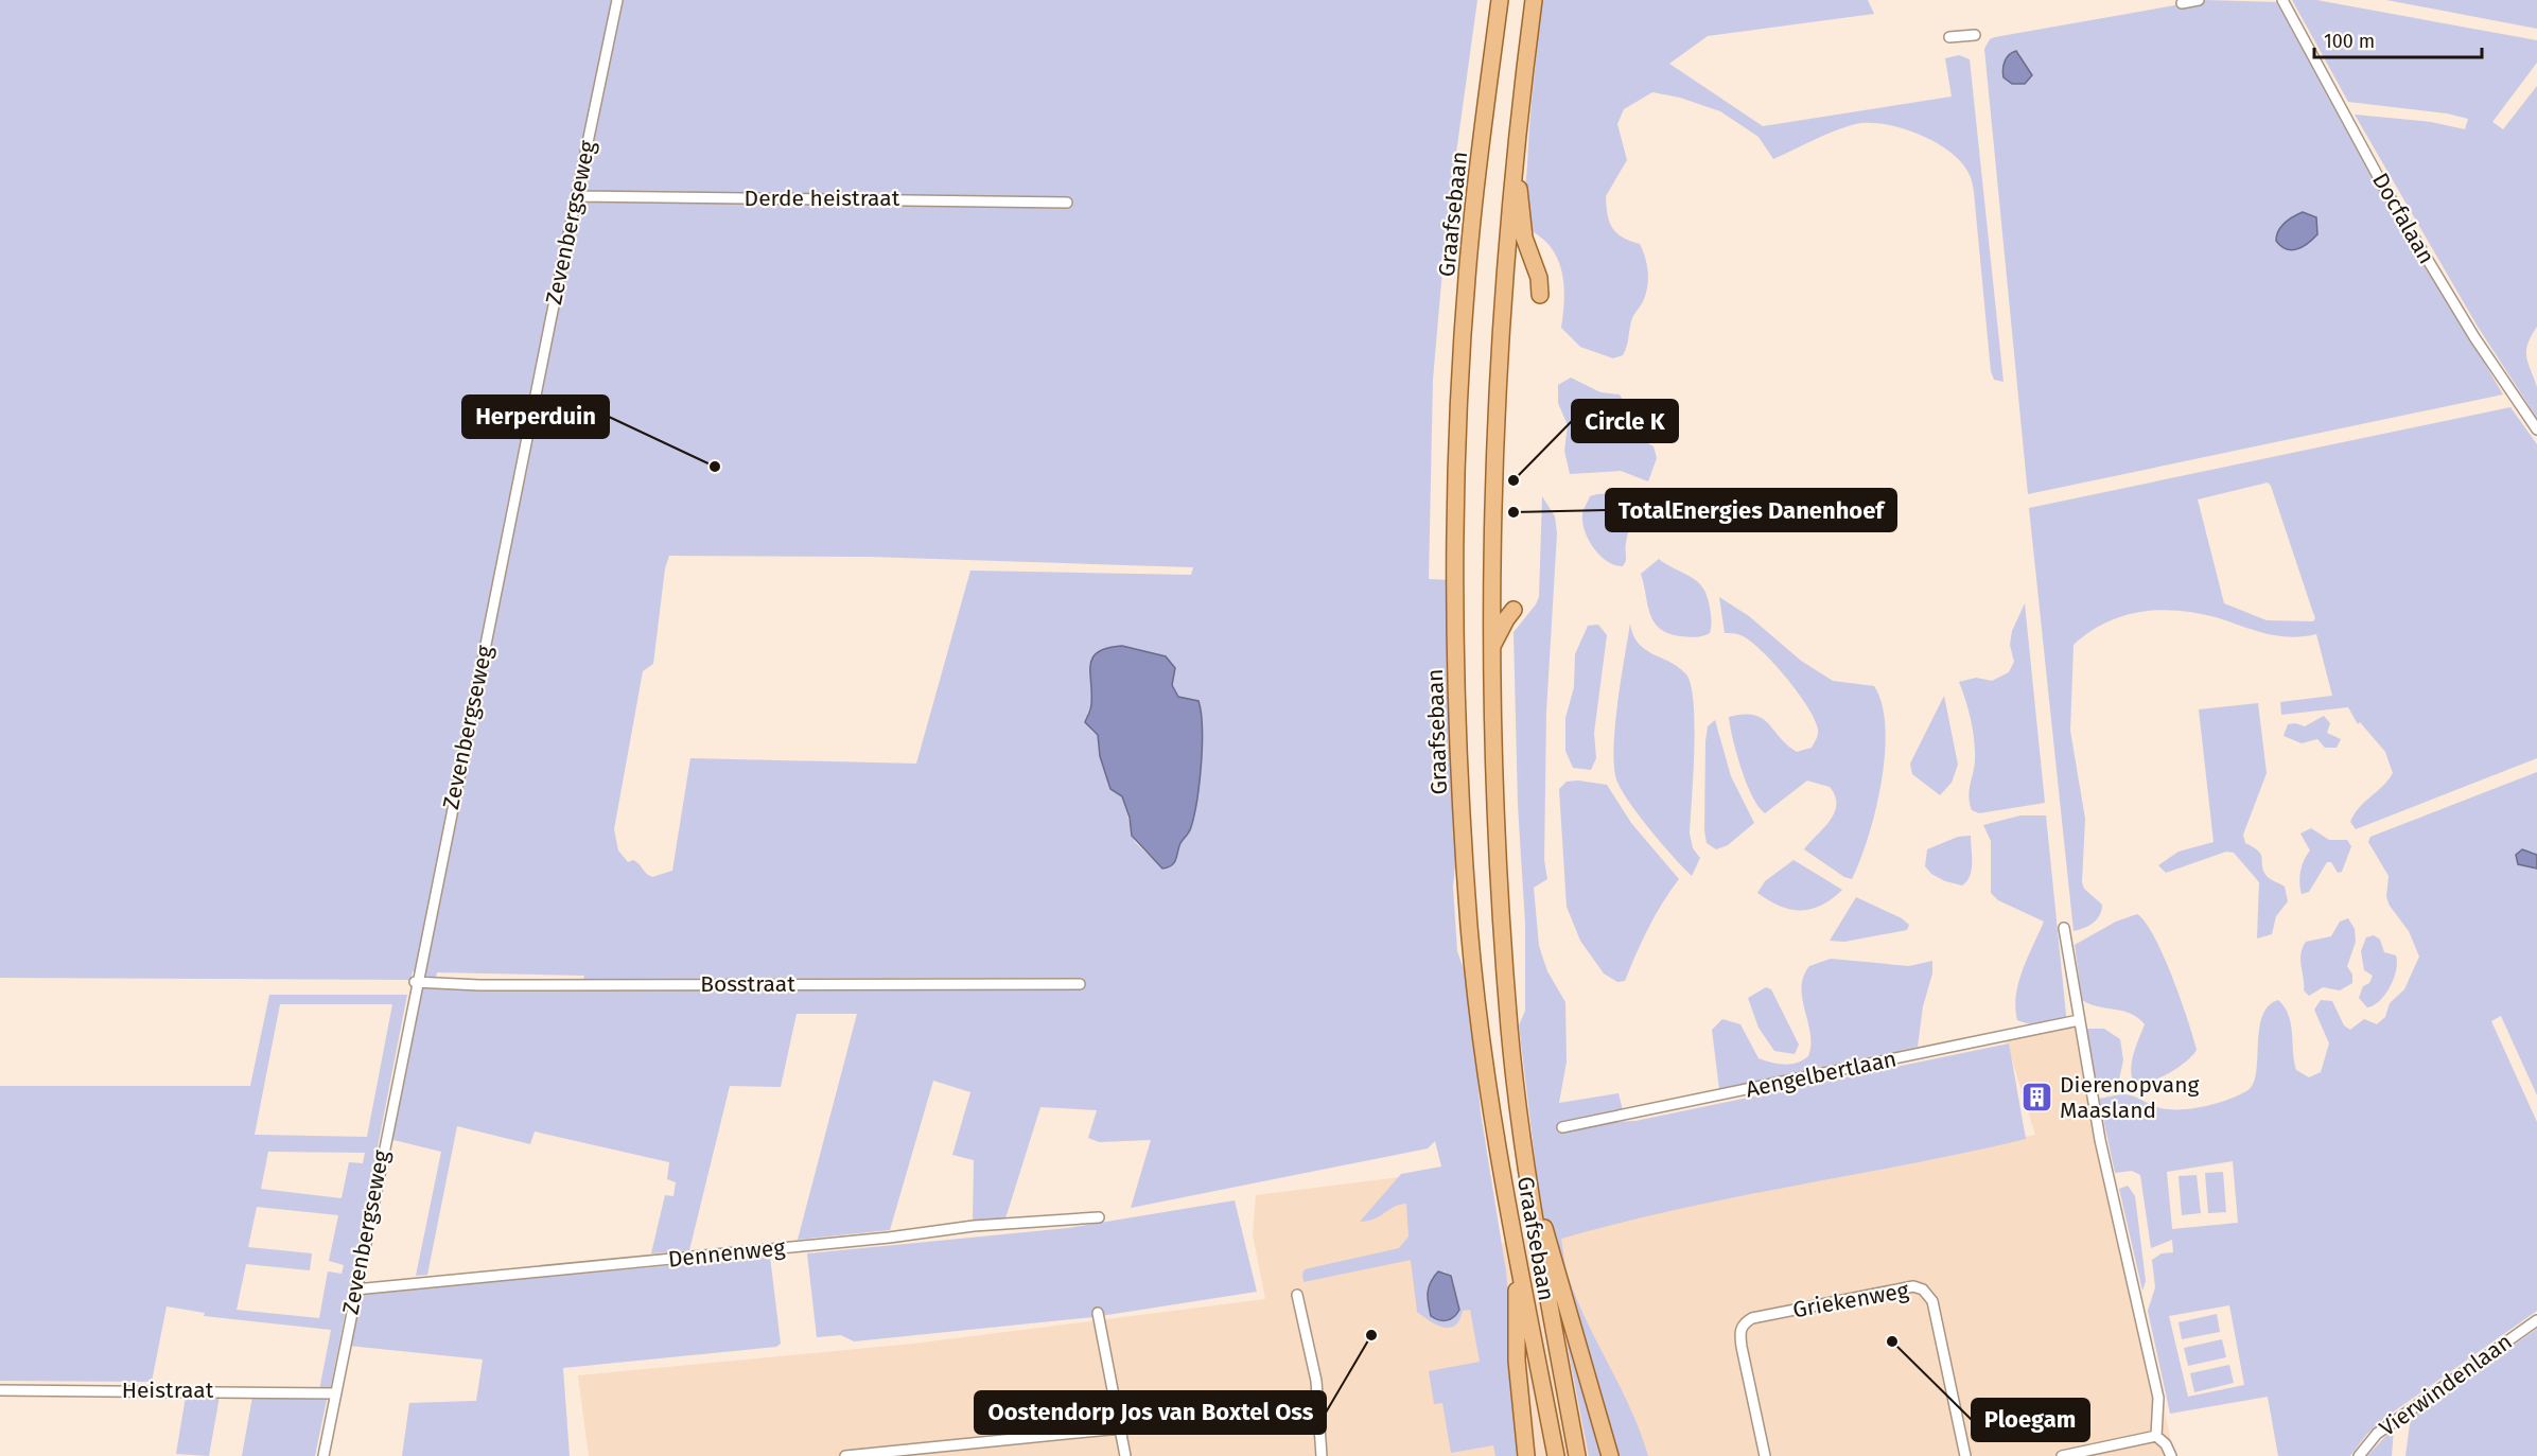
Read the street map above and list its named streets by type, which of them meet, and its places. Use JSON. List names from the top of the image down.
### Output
{
  "streets": {
    "main road": ["Graafsebaan"],
    "street": [
      "Derde heistraat",
      "Docfalaan",
      "Zevenbergseweg",
      "Bosstraat",
      "Aengelbertlaan",
      "Dennenweg",
      "Griekenweg",
      "Vierwindenlaan",
      "Heistraat"
    ]
  },
  "crossings": [
    ["Derde heistraat", "Zevenbergseweg"],
    ["Zevenbergseweg", "Bosstraat"],
    ["Zevenbergseweg", "Dennenweg"],
    ["Zevenbergseweg", "Heistraat"]
  ],
  "places": {
    "other": [
      "Herperduin",
      "Circle K",
      "TotalEnergies Danenhoef",
      "Oostendorp Jos van Boxtel Oss",
      "Ploegam"
    ],
    "building": ["Dierenopvang Maasland"]
  },
  "scale_bar": "100 m"
}
